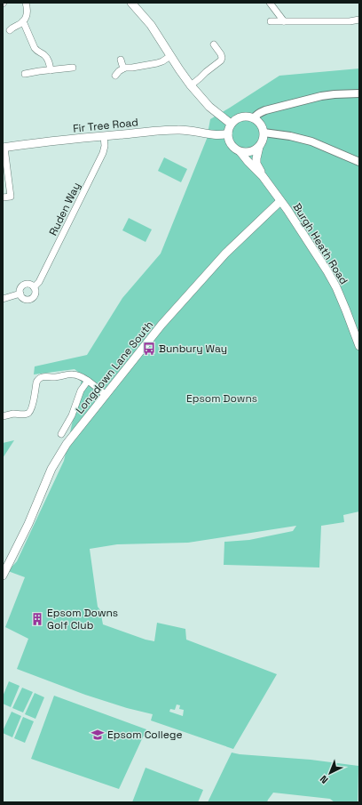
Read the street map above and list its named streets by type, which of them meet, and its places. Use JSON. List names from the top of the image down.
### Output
{
  "streets": {
    "main road": ["Fir Tree Road", "Burgh Heath Road", "Longdown Lane South"],
    "street": ["Ruden Way"]
  },
  "crossings": [
    ["Fir Tree Road", "Ruden Way"],
    ["Fir Tree Road", "Burgh Heath Road"],
    ["Burgh Heath Road", "Longdown Lane South"]
  ],
  "parks": ["Epsom Downs"],
  "places": {
    "bus stop": ["Bunbury Way"],
    "building": ["Epsom Downs Golf Club"],
    "school or university": ["Epsom College"]
  },
  "north": "bottom left"
}
